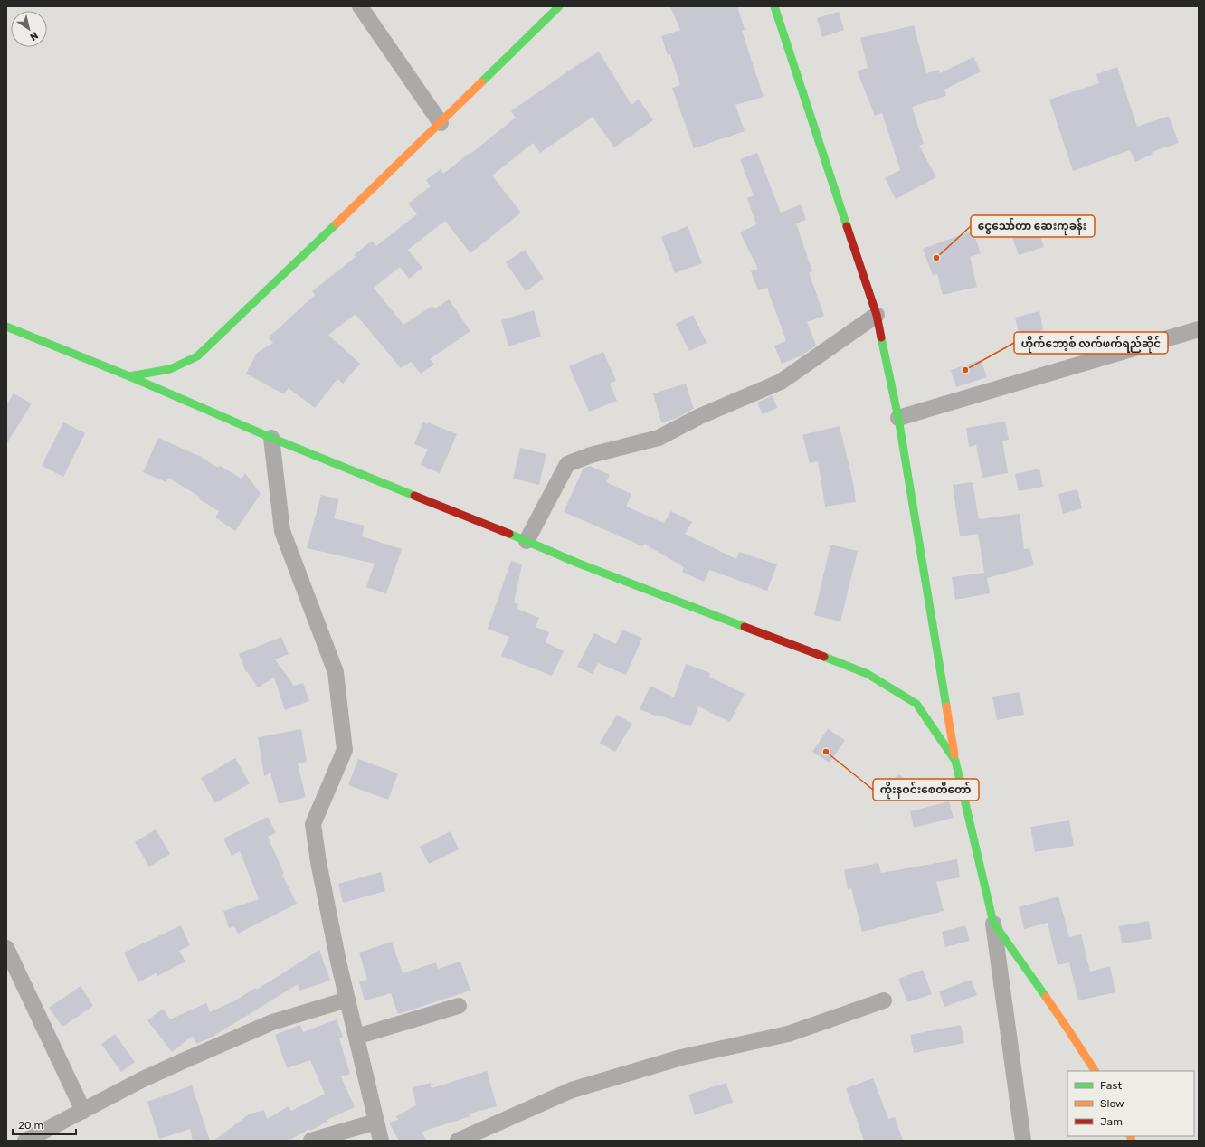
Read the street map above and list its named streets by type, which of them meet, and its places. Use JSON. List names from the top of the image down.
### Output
{
  "places": ["ငွေသော်တာ ဆေးကုခန်း", "ဟိုက်ဘော့စ် လက်ဖက်ရည်ဆိုင်", "ကိုးနဝင်းစေတီတော်"],
  "legend": ["Fast", "Slow", "Jam"],
  "scale_bar": "20 m",
  "north": "bottom right"
}
